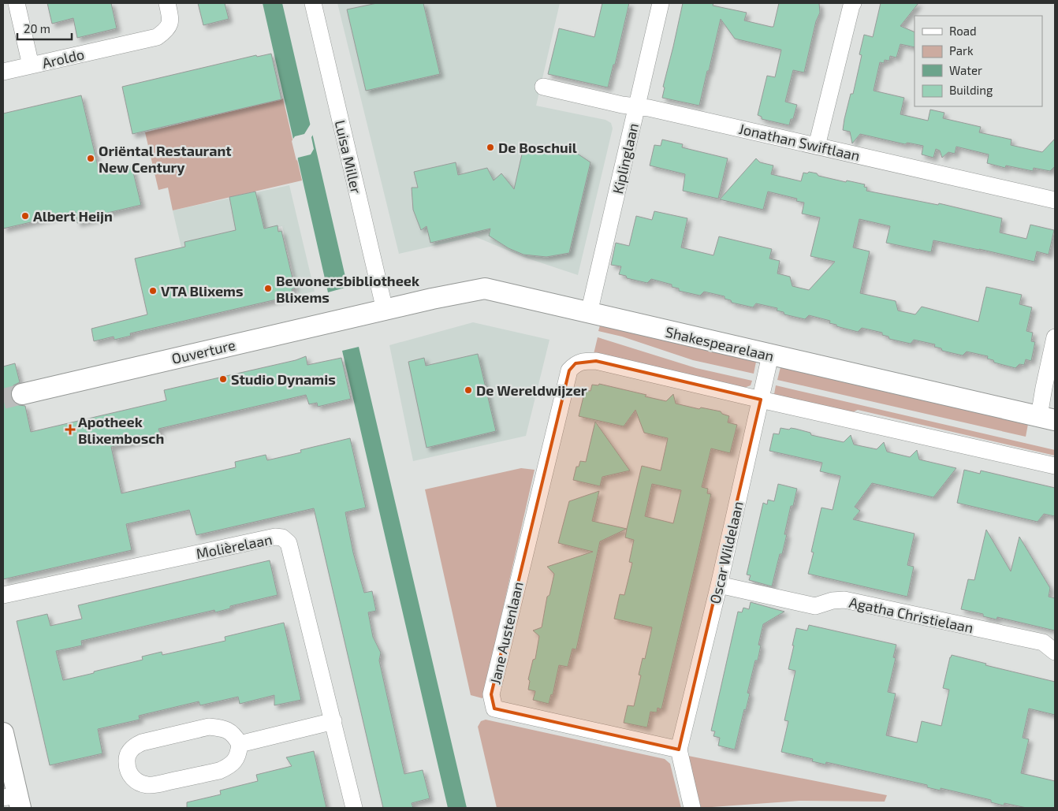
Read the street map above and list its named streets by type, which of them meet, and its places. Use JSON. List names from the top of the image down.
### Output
{
  "streets": {
    "street": [
      "Aroldo",
      "Jonathan Swiftlaan",
      "Luisa Miller",
      "Kiplinglaan",
      "Shakespearelaan",
      "Ouverture",
      "Molièrelaan",
      "Oscar Wildelaan",
      "Agatha Christielaan",
      "Jane Austenlaan"
    ]
  },
  "crossings": [
    ["Jonathan Swiftlaan", "Kiplinglaan"],
    ["Luisa Miller", "Shakespearelaan"],
    ["Luisa Miller", "Ouverture"],
    ["Kiplinglaan", "Shakespearelaan"],
    ["Shakespearelaan", "Ouverture"],
    ["Shakespearelaan", "Oscar Wildelaan"],
    ["Oscar Wildelaan", "Agatha Christielaan"],
    ["Oscar Wildelaan", "Jane Austenlaan"]
  ],
  "places": {
    "other": [
      "De Boschuil",
      "Oriëntal Restaurant New Century",
      "Albert Heijn",
      "Bewonersbibliotheek Blixems",
      "VTA Blixems",
      "Studio Dynamis",
      "De Wereldwijzer"
    ],
    "health": ["Apotheek Blixembosch"]
  },
  "legend": [
    "Road",
    "Park",
    "Water",
    "Building"
  ],
  "scale_bar": "20 m"
}
